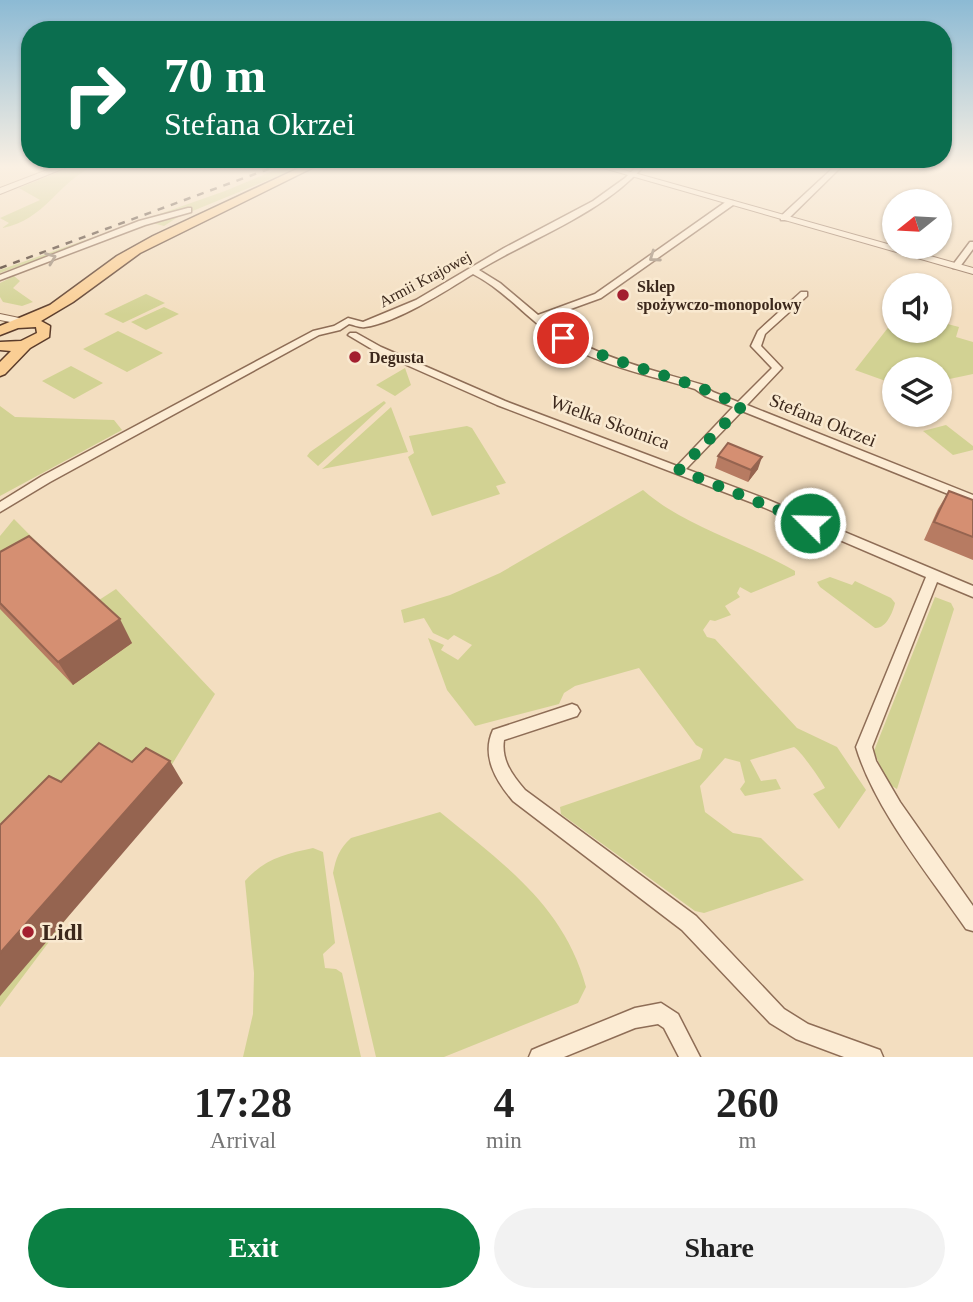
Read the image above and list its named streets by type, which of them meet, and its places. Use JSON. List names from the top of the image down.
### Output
{
  "streets": {
    "street": ["Armii Krajowej", "Stefana Okrzei", "Wielka Skotnica"]
  },
  "crossings": [
    ["Armii Krajowej", "Wielka Skotnica"],
    ["Stefana Okrzei", "Wielka Skotnica"]
  ],
  "places": ["Sklep spożywczo-monopolowy", "Degusta", "Lidl"],
  "north": "left",
  "page": {
    "turn": ["70 m", "Stefana Okrzei"],
    "eta": [
      "17:28",
      "Arrival",
      "4",
      "min",
      "260",
      "m"
    ],
    "buttons": ["Exit", "Share"]
  }
}
